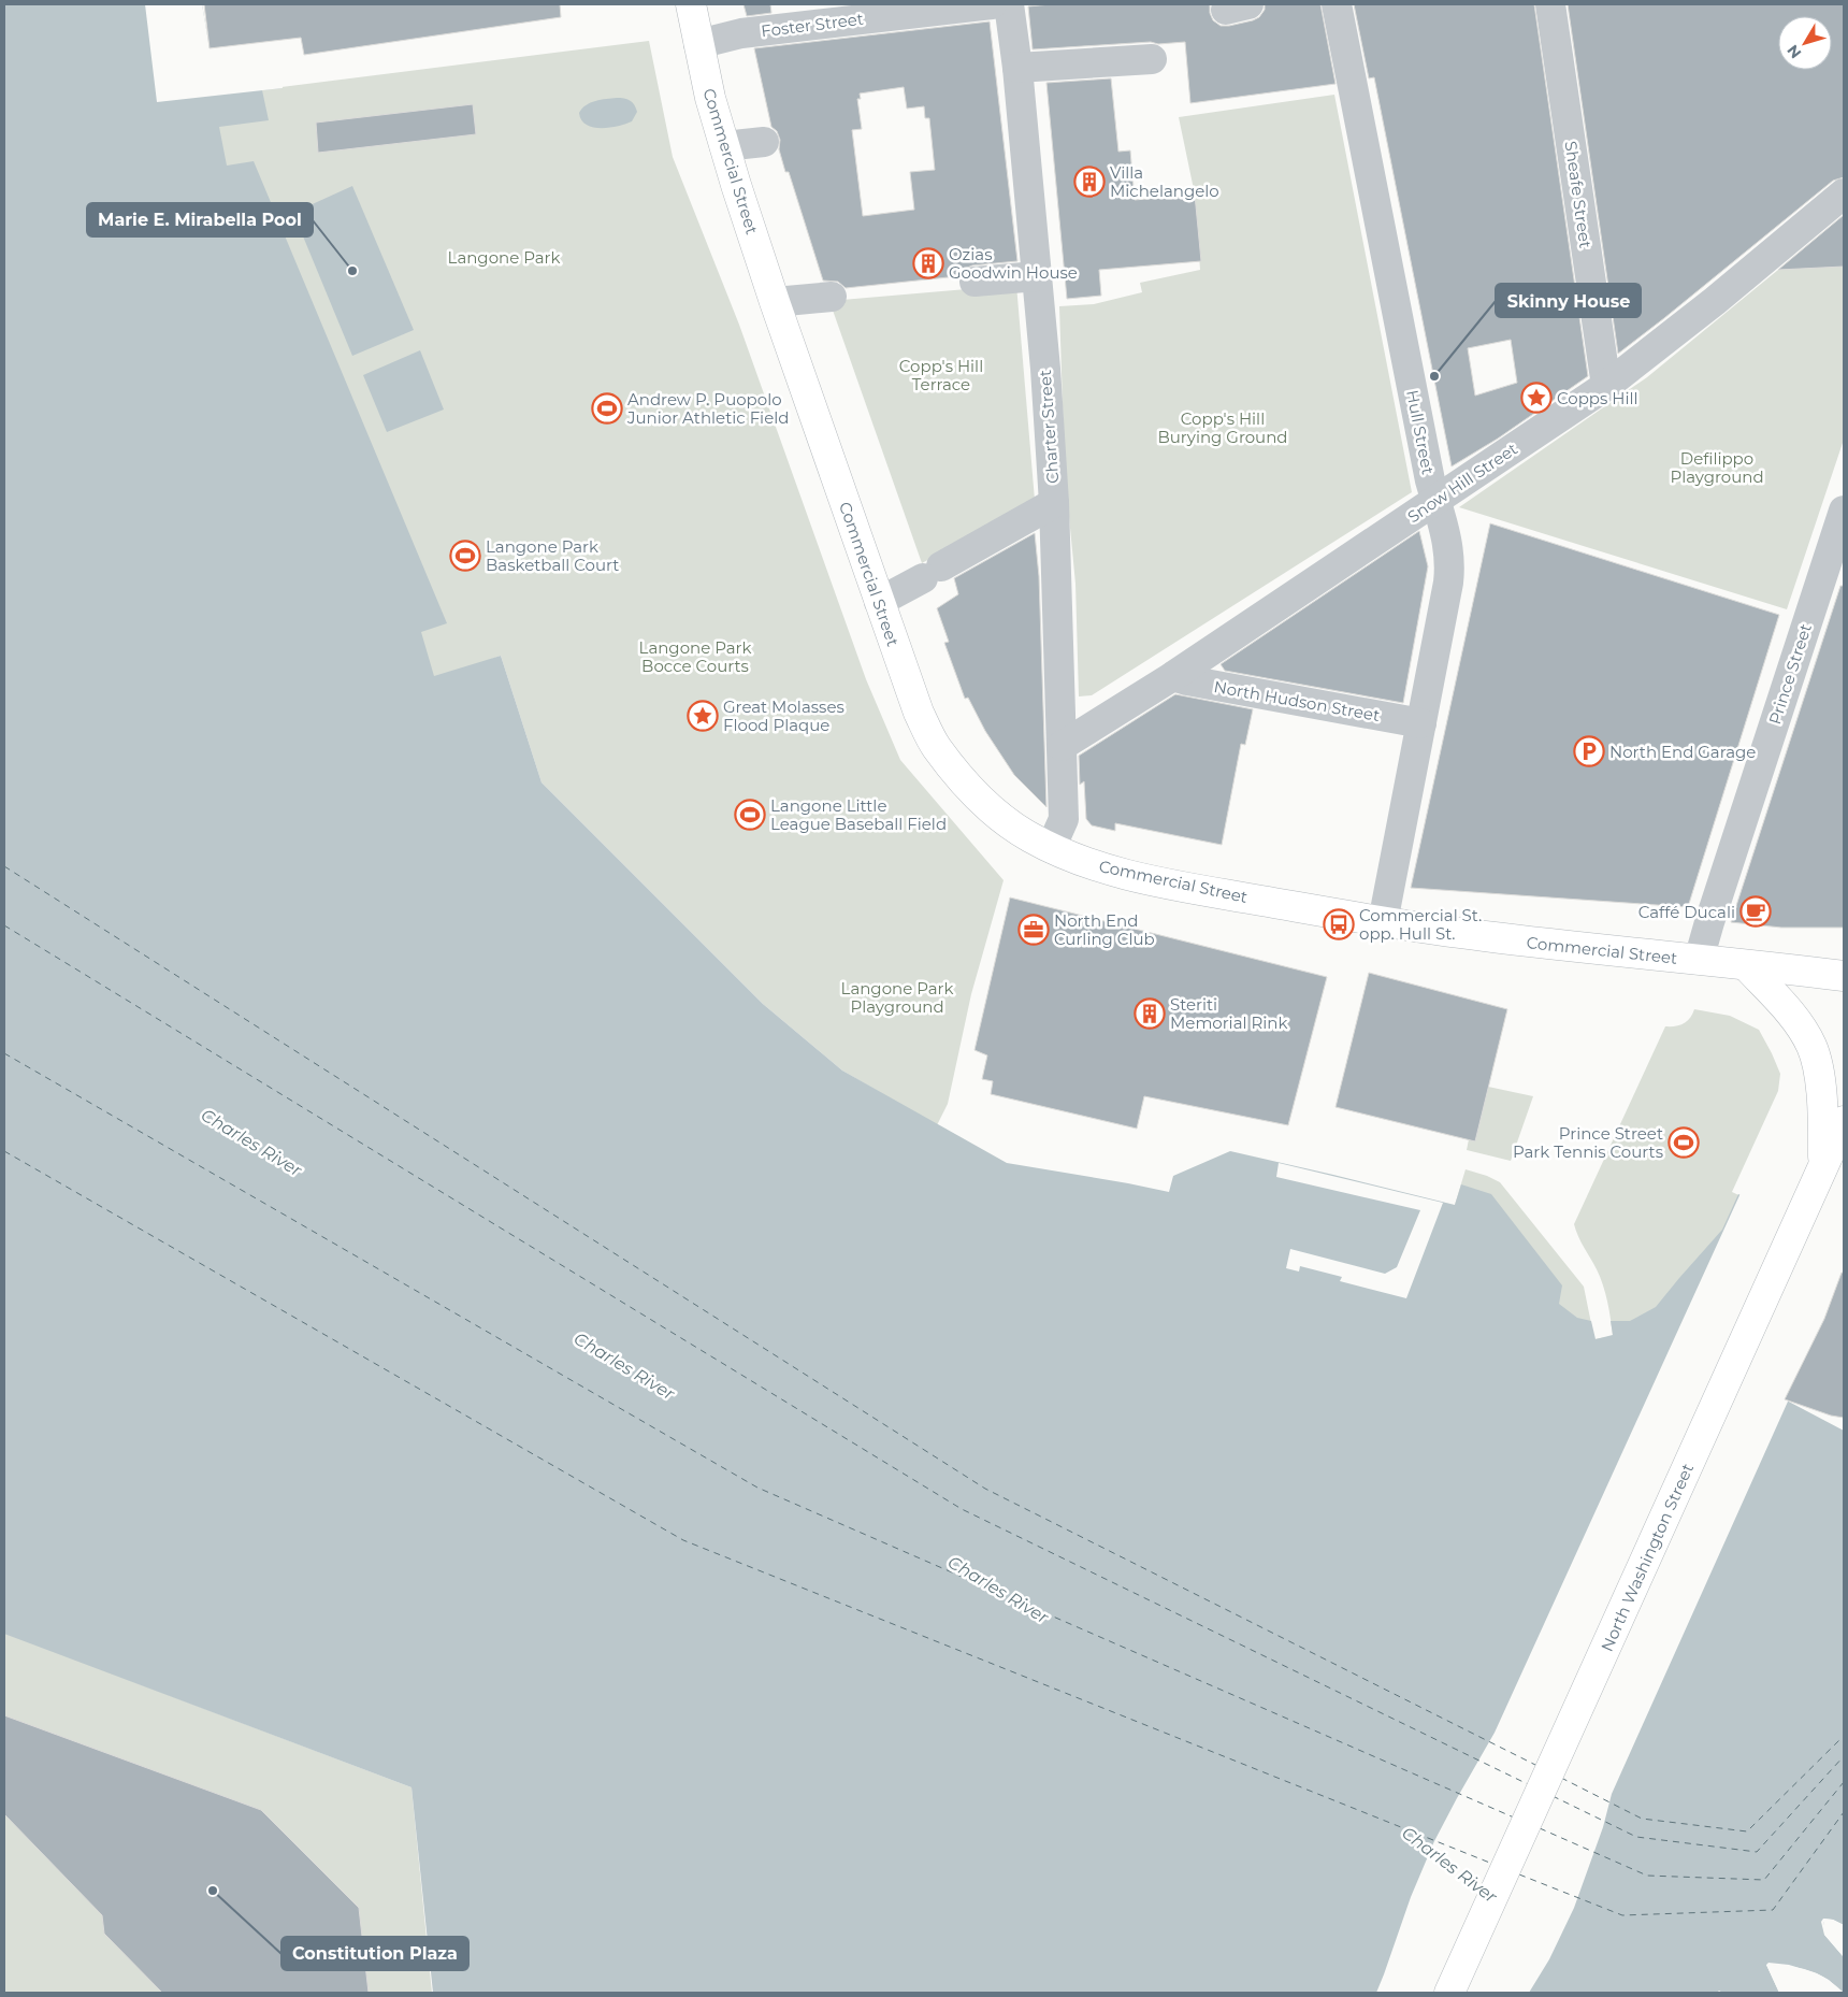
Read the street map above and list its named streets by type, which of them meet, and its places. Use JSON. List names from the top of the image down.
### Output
{
  "streets": {
    "main road": ["Commercial Street", "North Washington Street"],
    "street": [
      "Foster Street",
      "Sheafe Street",
      "Charter Street",
      "Hull Street",
      "Snow Hill Street",
      "Prince Street",
      "North Hudson Street"
    ]
  },
  "crossings": [
    ["Foster Street", "Commercial Street"],
    ["Commercial Street", "Charter Street"],
    ["Commercial Street", "Hull Street"],
    ["Commercial Street", "Prince Street"],
    ["Sheafe Street", "Snow Hill Street"],
    ["Charter Street", "Snow Hill Street"],
    ["Hull Street", "Snow Hill Street"],
    ["Hull Street", "North Hudson Street"],
    ["Snow Hill Street", "North Hudson Street"]
  ],
  "water": ["Charles River"],
  "parks": [
    "Langone Park",
    "Copp's Hill Terrace",
    "Copp's Hill Burying Ground",
    "Defilippo Playground",
    "Langone Park Bocce Courts",
    "Langone Park Playground"
  ],
  "places": {
    "building": ["Villa Michelangelo", "Ozias Goodwin House", "Steriti Memorial Rink"],
    "other": ["Marie E. Mirabella Pool", "Skinny House", "Constitution Plaza"],
    "place": ["Copps Hill", "Great Molasses Flood Plaque"],
    "sports": [
      "Andrew P. Puopolo Junior Athletic Field",
      "Langone Park Basketball Court",
      "Langone Little League Baseball Field",
      "Prince Street Park Tennis Courts"
    ],
    "parking": ["North End Garage"],
    "cafe": ["Caffé Ducali"],
    "bus stop": ["Commercial St. opp. Hull St."],
    "office": ["North End Curling Club"]
  },
  "north": "bottom left"
}
